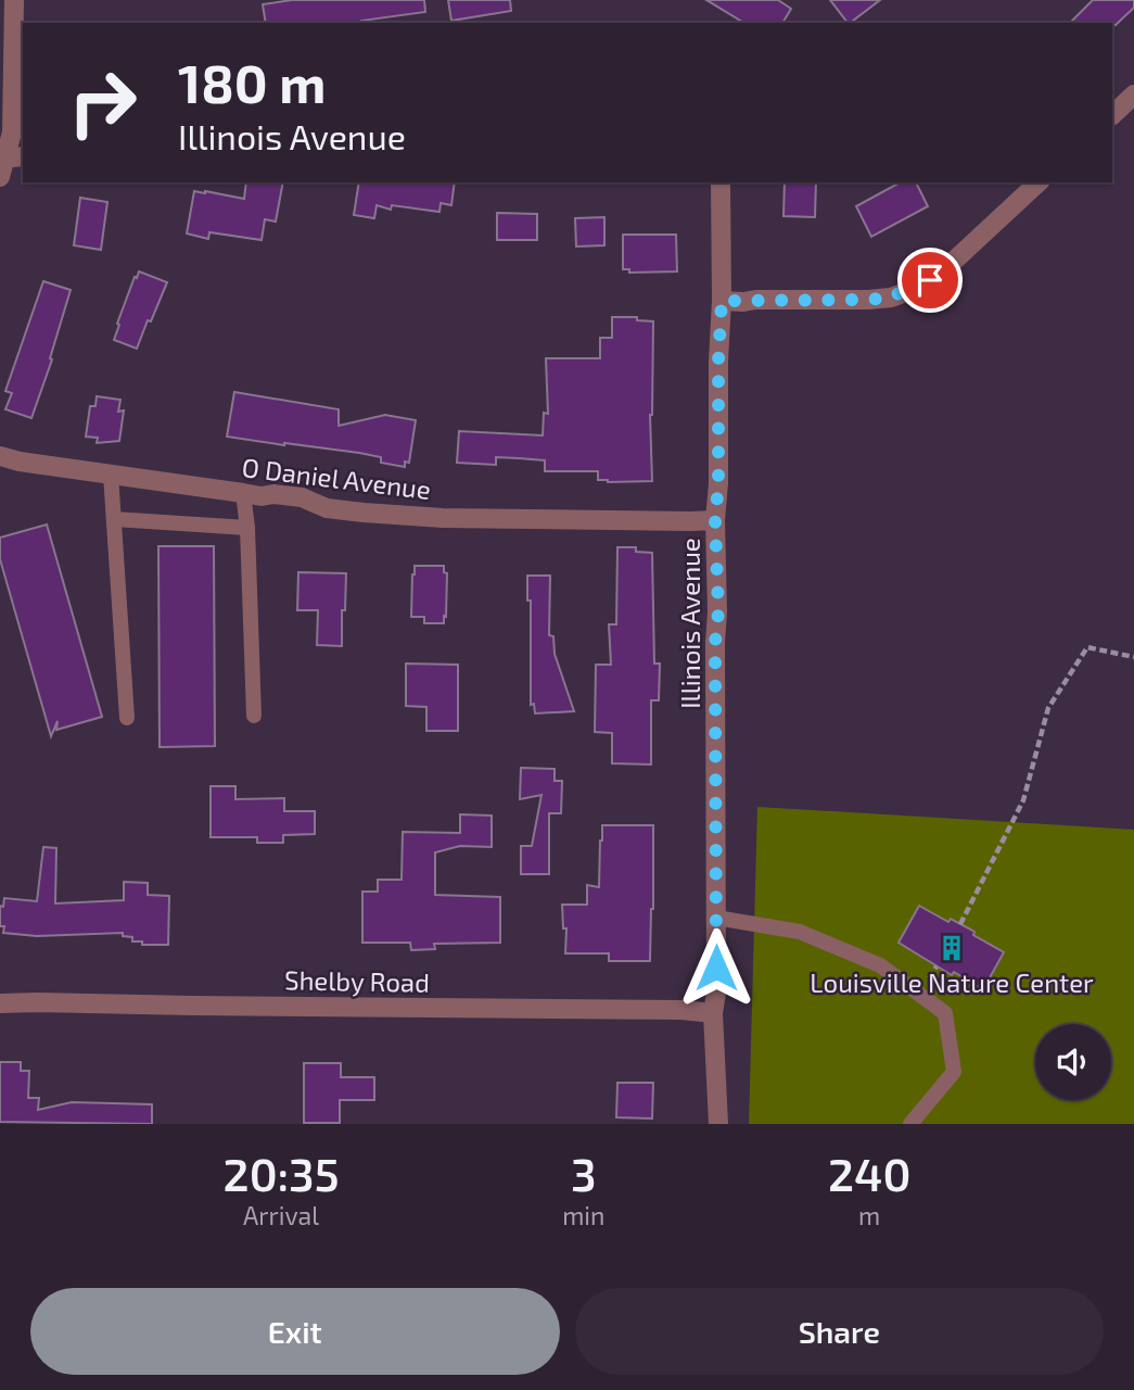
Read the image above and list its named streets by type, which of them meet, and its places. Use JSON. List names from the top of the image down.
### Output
{
  "streets": {
    "street": ["O Daniel Avenue", "Illinois Avenue", "Shelby Road"]
  },
  "crossings": [
    ["O Daniel Avenue", "Illinois Avenue"],
    ["Illinois Avenue", "Shelby Road"]
  ],
  "places": {
    "building": ["Louisville Nature Center"]
  },
  "page": {
    "turn": ["180 m", "Illinois Avenue"],
    "eta": [
      "20:35",
      "Arrival",
      "3",
      "min",
      "240",
      "m"
    ],
    "buttons": ["Exit", "Share"]
  }
}
